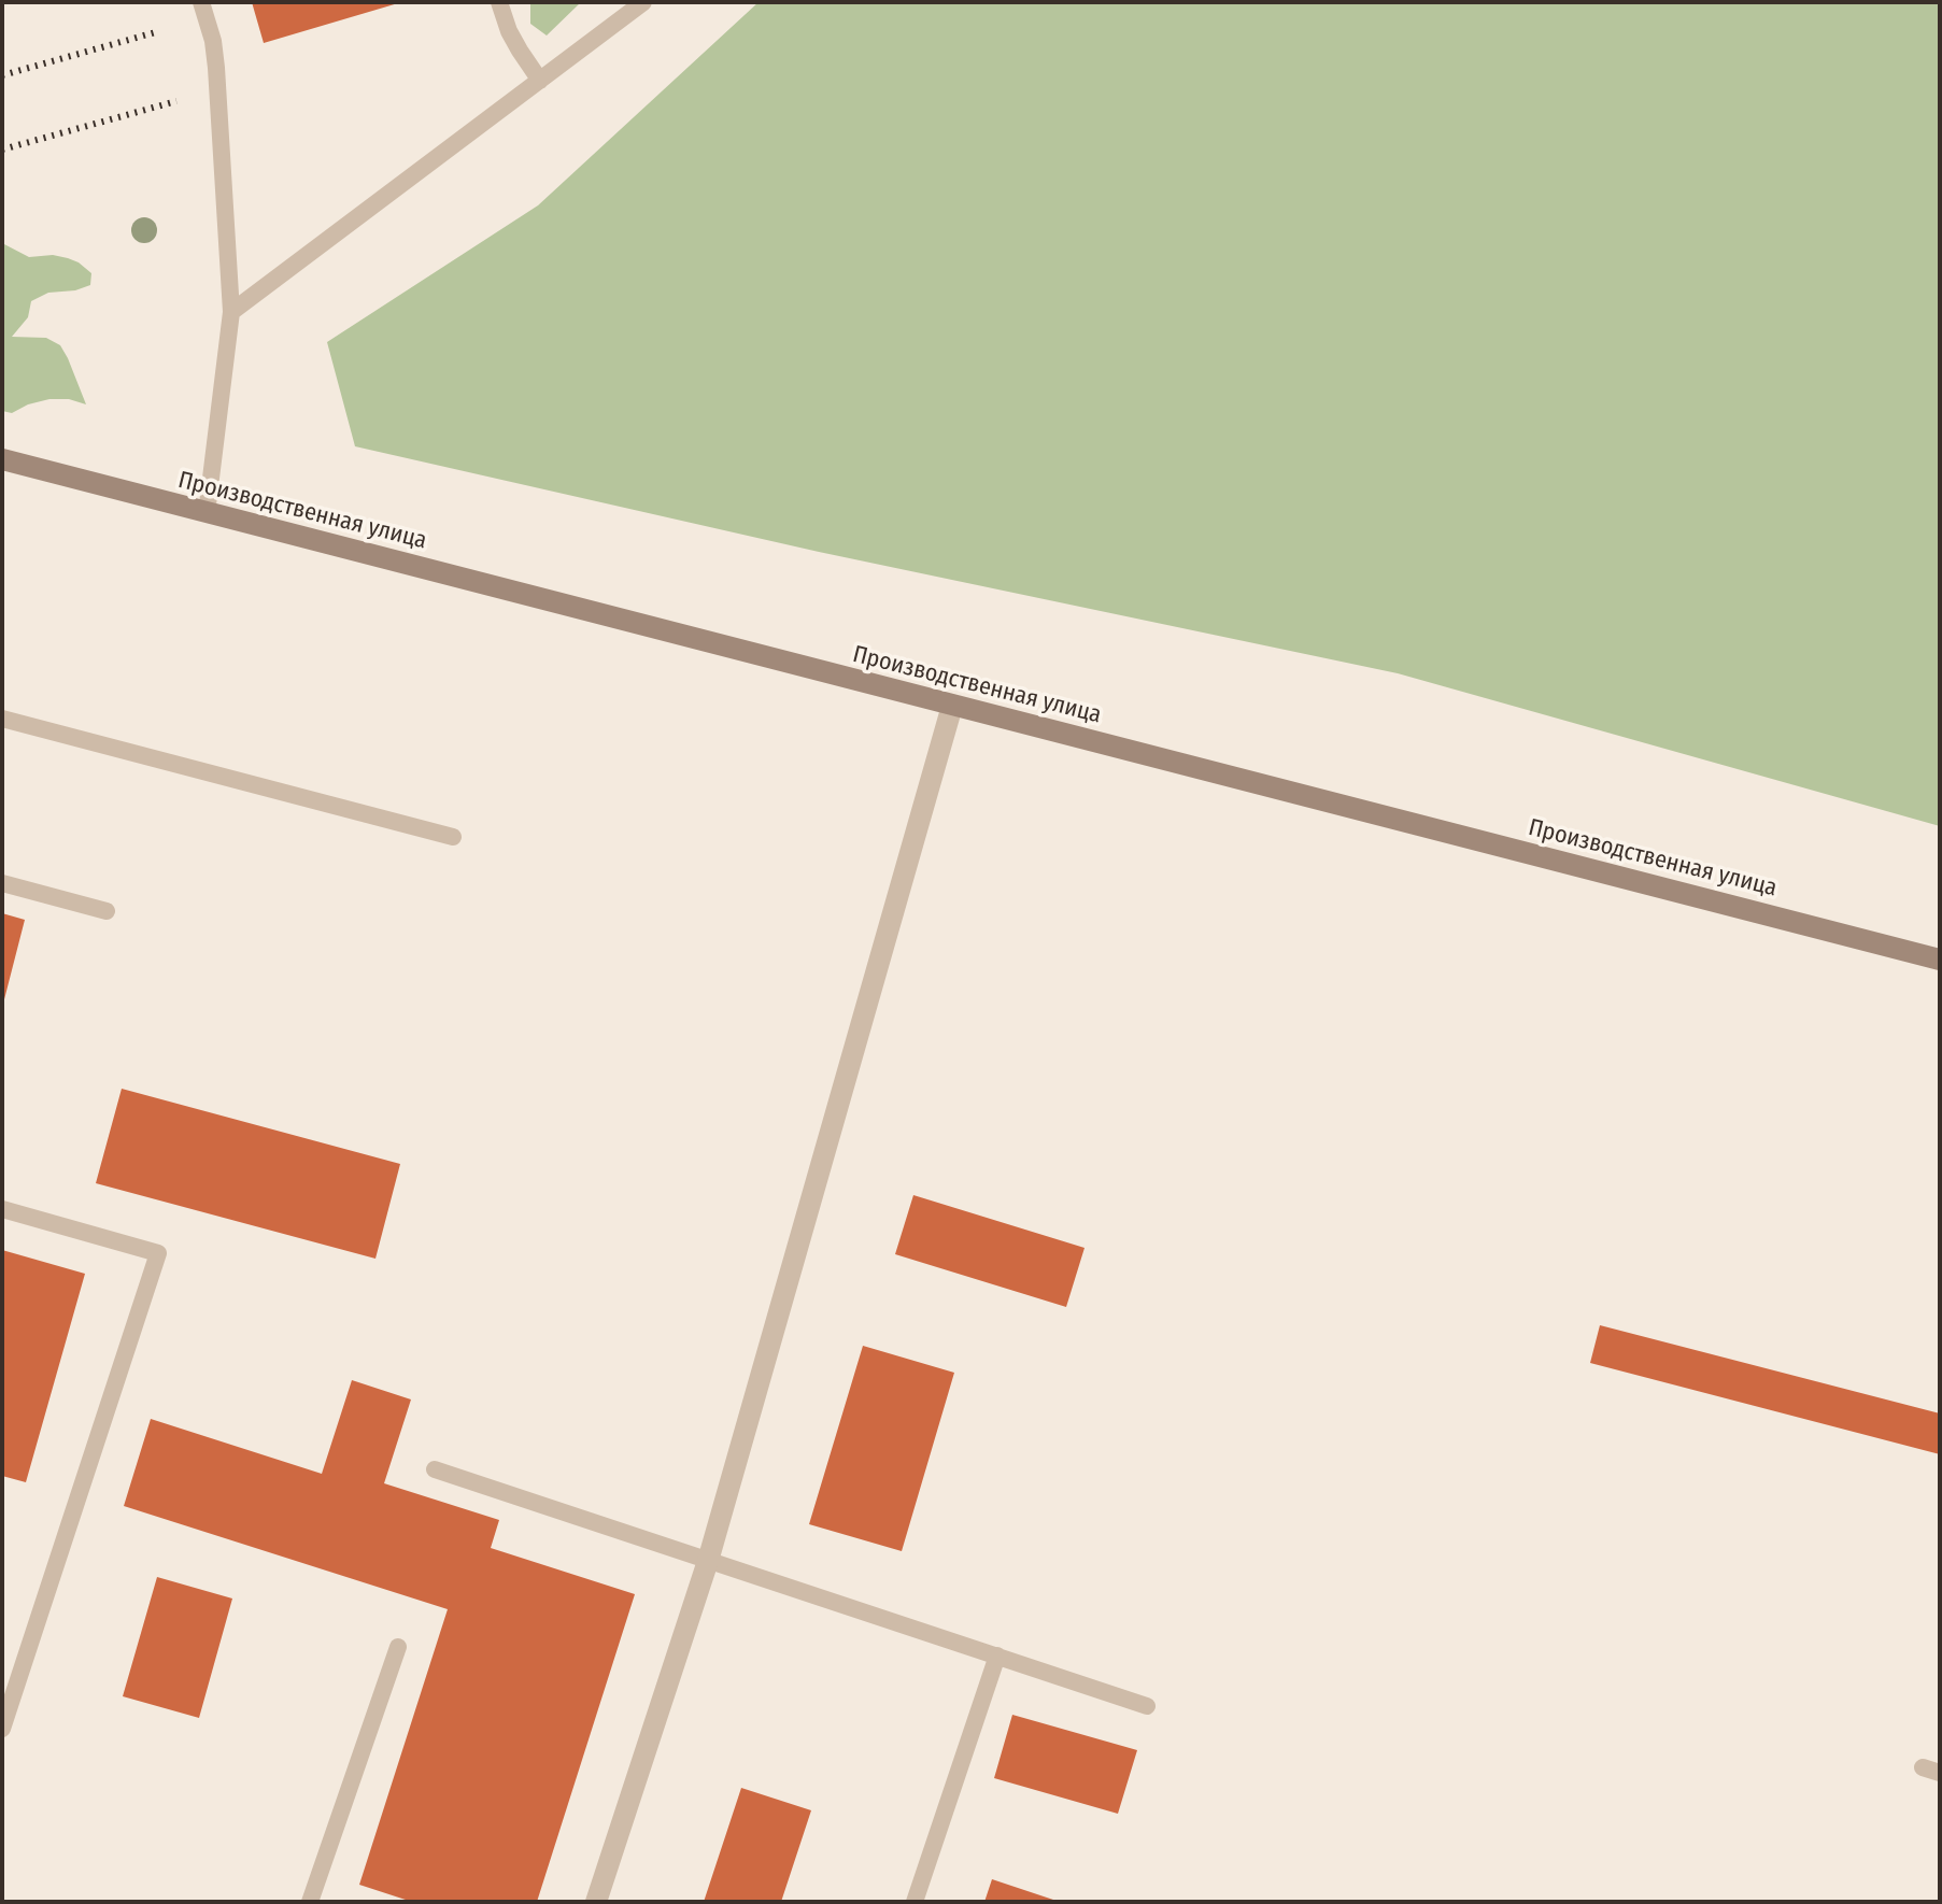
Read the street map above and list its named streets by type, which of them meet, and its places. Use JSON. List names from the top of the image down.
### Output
{
  "streets": {
    "main road": ["Производственная улица"]
  }
}
